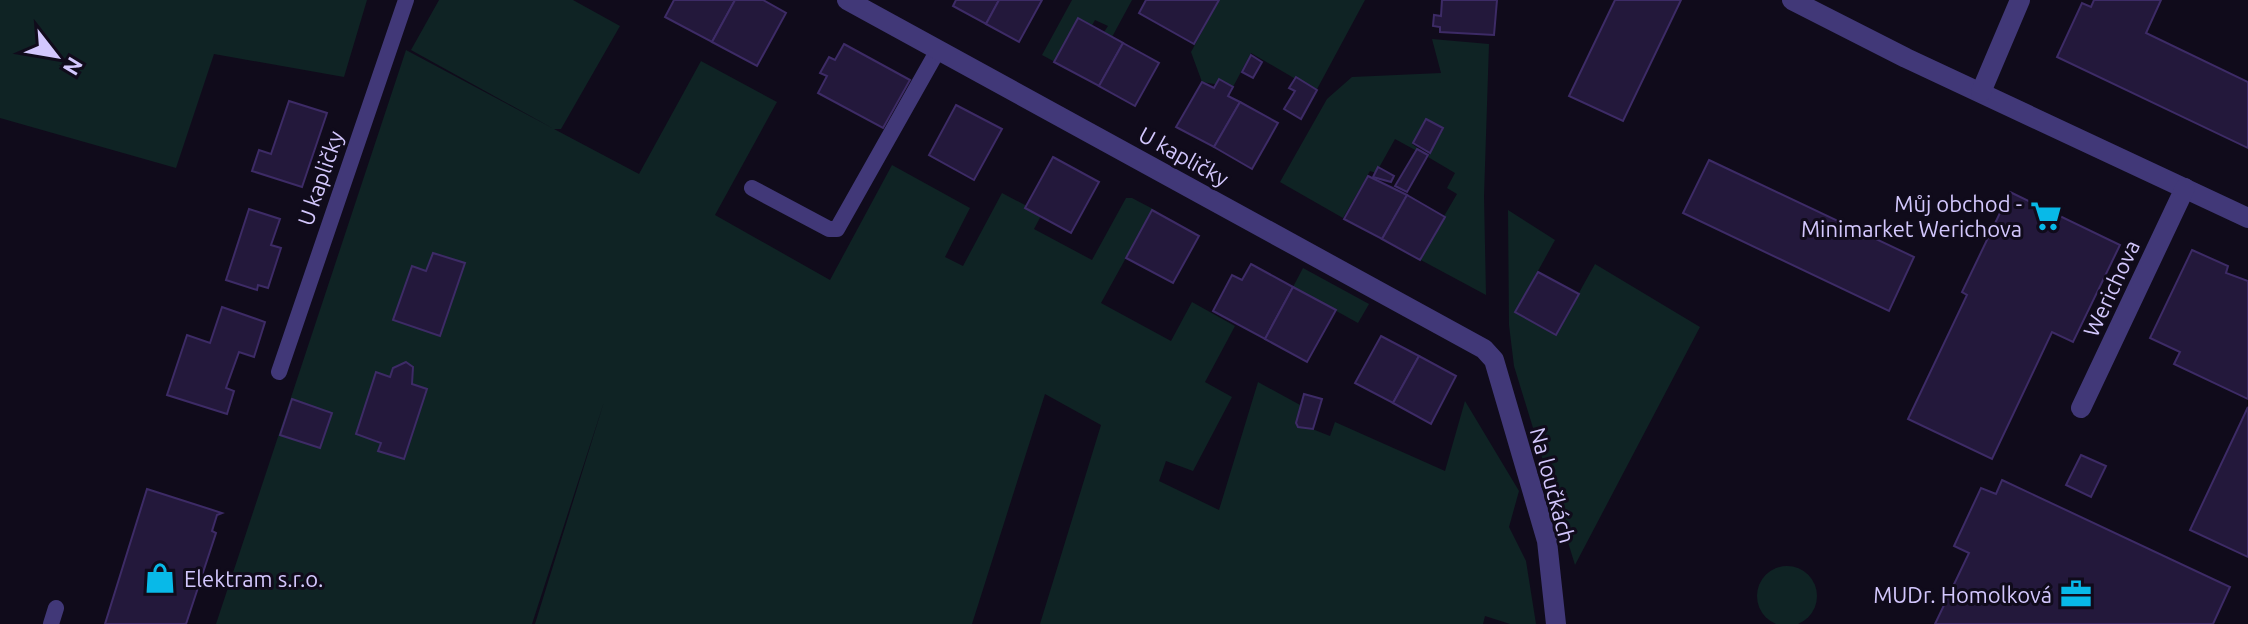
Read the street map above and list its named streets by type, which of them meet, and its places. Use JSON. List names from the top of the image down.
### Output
{
  "streets": {
    "street": ["U kapličky", "Werichova", "Na loučkách"]
  },
  "crossings": [
    ["U kapličky", "Na loučkách"]
  ],
  "places": {
    "supermarket": ["Můj obchod - Minimarket Werichova"],
    "shop": ["Elektram s.r.o."],
    "office": ["MUDr. Homolková"]
  },
  "north": "bottom right"
}
